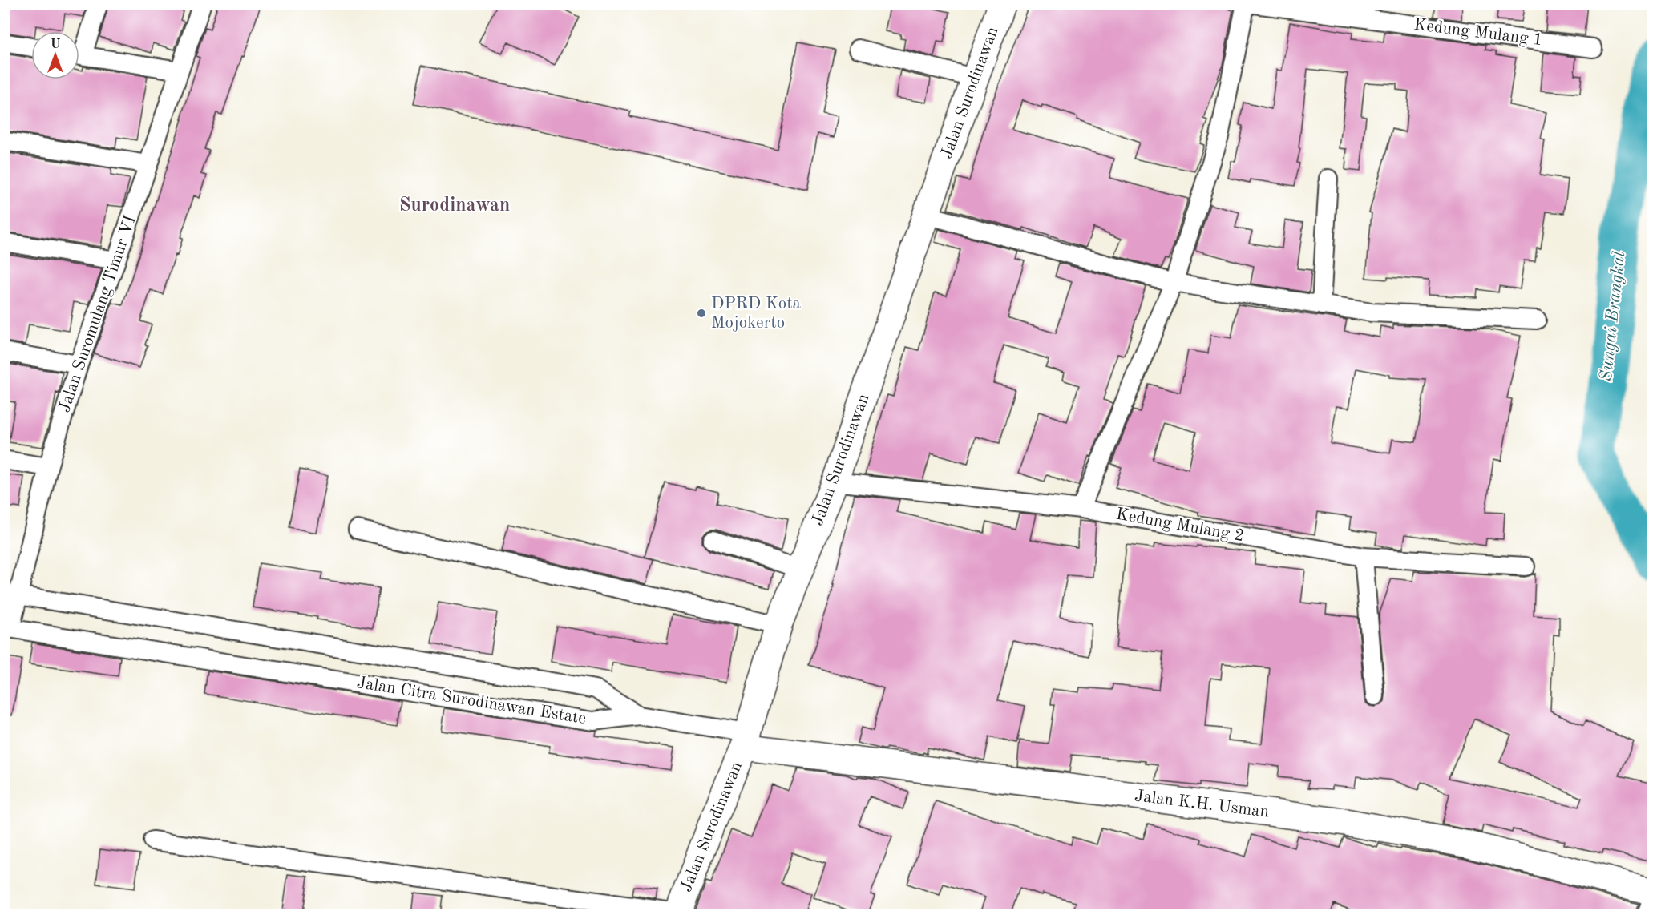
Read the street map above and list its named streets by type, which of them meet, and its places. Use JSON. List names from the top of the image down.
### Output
{
  "streets": {
    "main road": ["Jalan Surodinawan", "Jalan K.H. Usman"],
    "street": [
      "Kedung Mulang 1",
      "Jalan Suromulang Timur VI",
      "Kedung Mulang 2",
      "Jalan Citra Surodinawan Estate"
    ]
  },
  "crossings": [
    ["Jalan Surodinawan", "Kedung Mulang 2"],
    ["Jalan Surodinawan", "Jalan K.H. Usman"],
    ["Jalan Suromulang Timur VI", "Jalan Citra Surodinawan Estate"]
  ],
  "districts": ["Surodinawan"],
  "water": ["Sungai Brangkal"],
  "places": ["DPRD Kota Mojokerto"],
  "north": "top"
}
